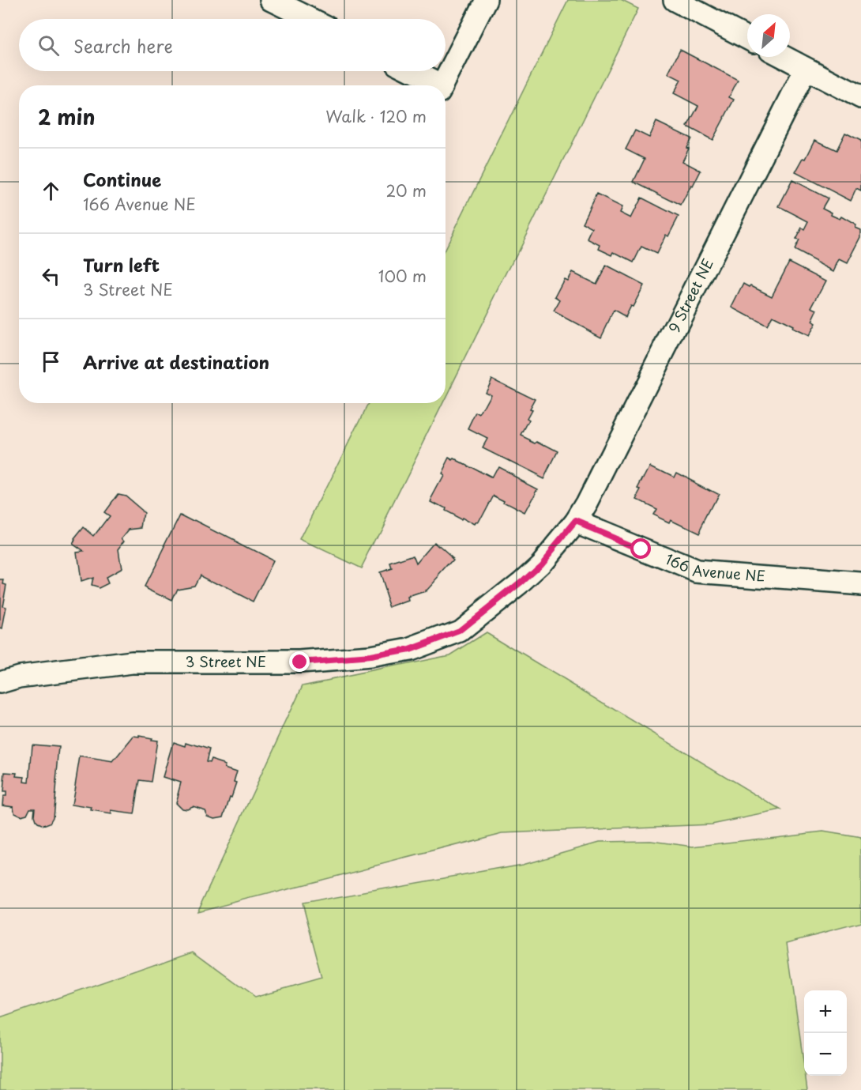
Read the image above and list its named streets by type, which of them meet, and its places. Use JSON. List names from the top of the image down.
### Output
{
  "streets": {
    "street": ["9 Street NE", "166 Avenue NE", "3 Street NE"]
  },
  "crossings": [
    ["9 Street NE", "166 Avenue NE"],
    ["9 Street NE", "3 Street NE"],
    ["166 Avenue NE", "3 Street NE"]
  ],
  "north": "top right",
  "page": {
    "search": "Search here",
    "heading": ["2 min", "Walk · 120 m"],
    "list": [
      ["Continue", "166 Avenue NE", "20 m"],
      ["Turn left", "3 Street NE", "100 m"],
      "Arrive at destination"
    ],
    "map_buttons": ["+", "−"]
  }
}
